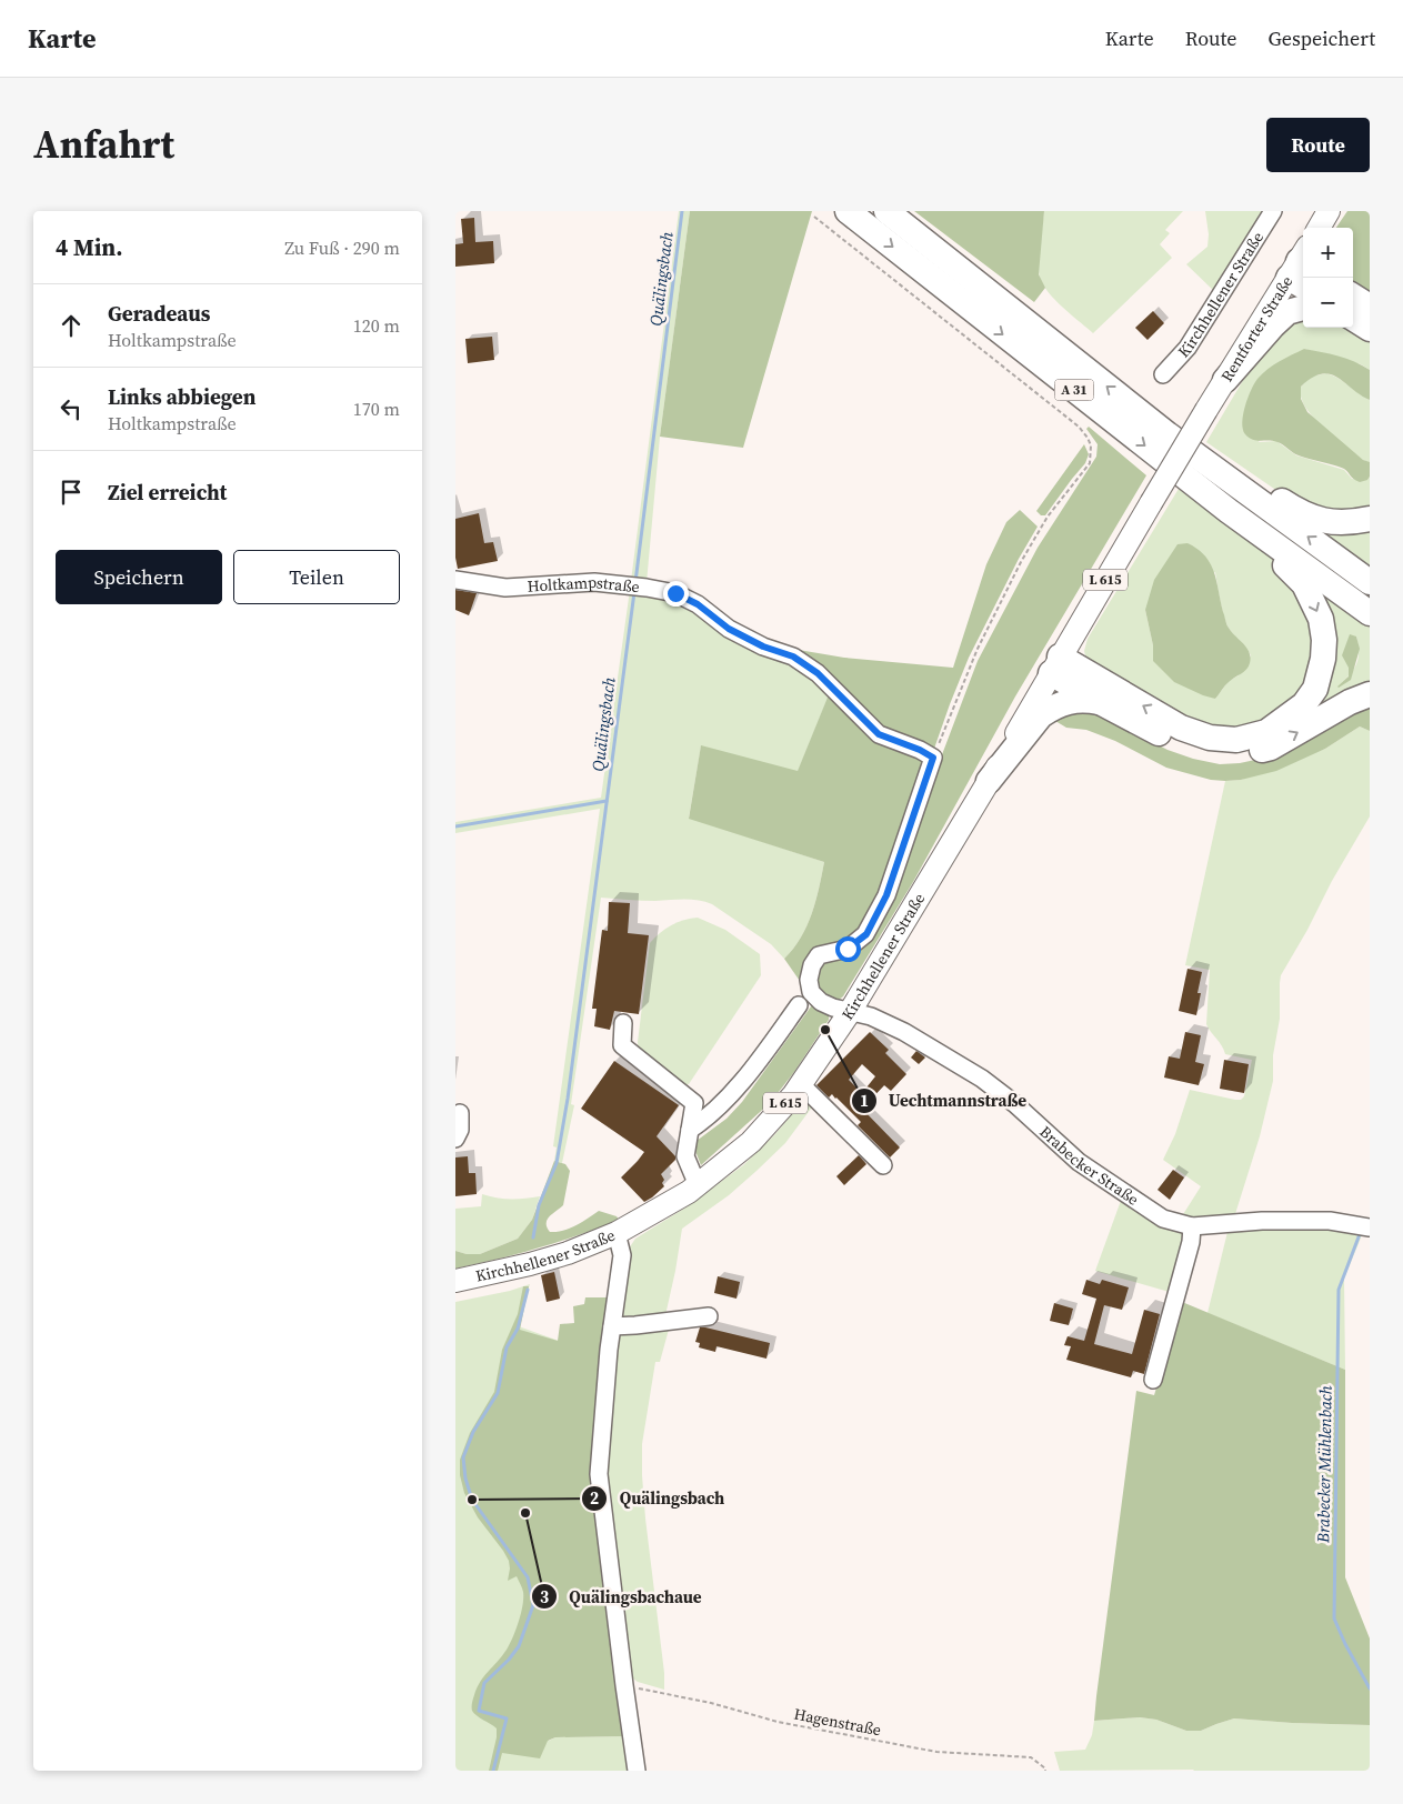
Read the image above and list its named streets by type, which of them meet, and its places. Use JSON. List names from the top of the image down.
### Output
{
  "streets": {
    "highway": ["A 31"],
    "main road": ["Kirchhellener Straße", "Rentforter Straße", "L 615"],
    "street": ["Holtkampstraße", "Brabecker Straße"],
    "path": ["Hagenstraße"]
  },
  "crossings": [
    ["Kirchhellener Straße", "Rentforter Straße"],
    ["Kirchhellener Straße", "Brabecker Straße"]
  ],
  "water": ["Quälingsbach", "Brabecker Mühlenbach"],
  "places": ["Uechtmannstraße", "Quälingsbach", "Quälingsbachaue"],
  "page": {
    "header": "Karte",
    "nav": ["Karte", "Route", "Gespeichert"],
    "title": "Anfahrt",
    "buttons": [
      "Route",
      ["Speichern", "Teilen"]
    ],
    "heading": ["4 Min.", "Zu Fuß · 290 m"],
    "map_buttons": ["+", "−"],
    "list": [
      ["Geradeaus", "Holtkampstraße", "120 m"],
      ["Links abbiegen", "Holtkampstraße", "170 m"],
      "Ziel erreicht"
    ]
  }
}
